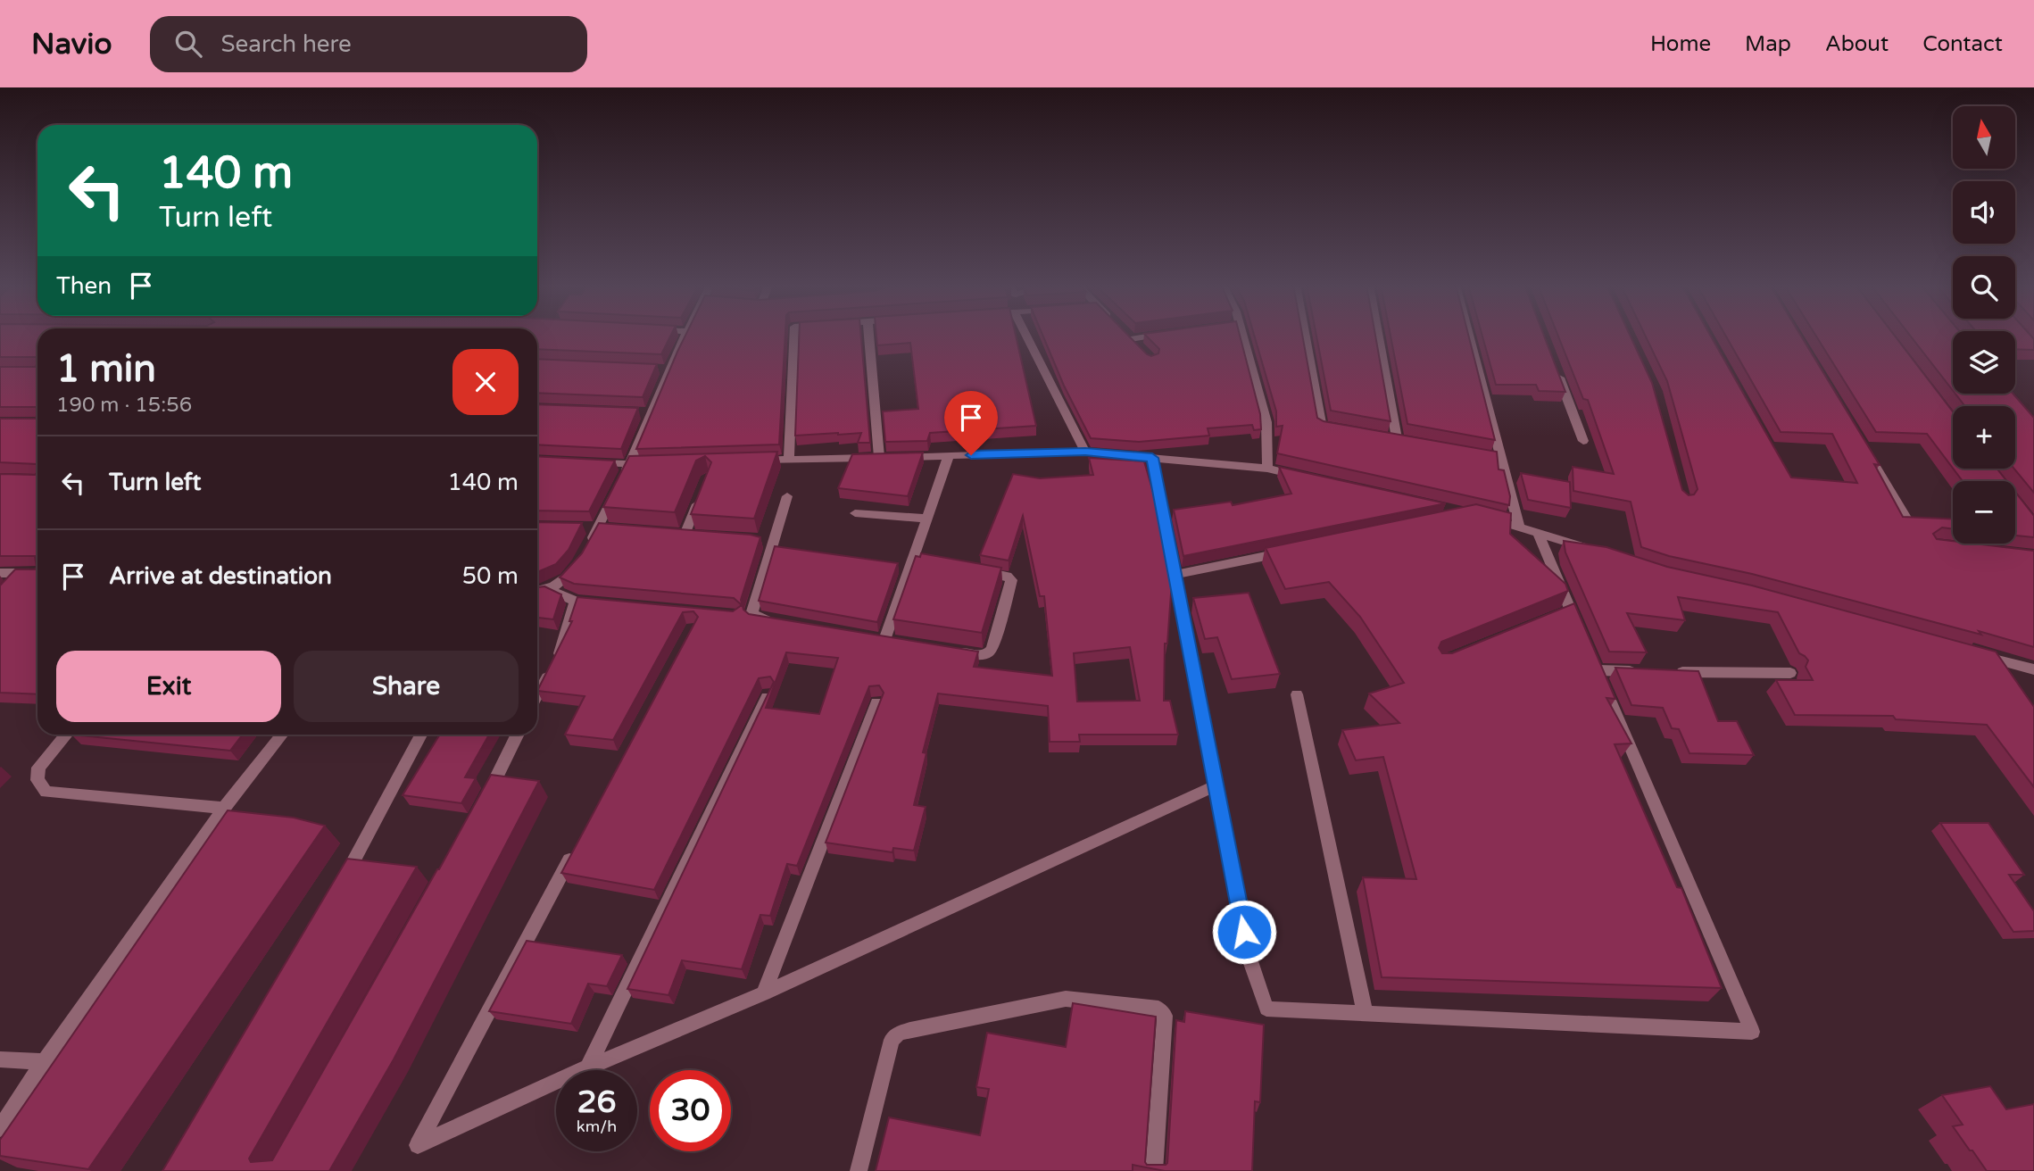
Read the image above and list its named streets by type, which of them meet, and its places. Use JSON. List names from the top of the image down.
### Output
{
  "north": "top",
  "page": {
    "header": "Navio",
    "search": "Search here",
    "nav": [
      "Home",
      "Map",
      "About",
      "Contact"
    ],
    "map_buttons": ["+", "−"],
    "turn": ["140 m", "Turn left"],
    "then": "Then",
    "heading": ["1 min", "190 m · 15:56"],
    "list": [
      {
        "name": "Turn left",
        "value": "140 m"
      },
      {
        "name": "Arrive at destination",
        "value": "50 m"
      }
    ],
    "buttons": ["Exit", "Share"],
    "speed": "26 km/h",
    "limit": "30"
  }
}
